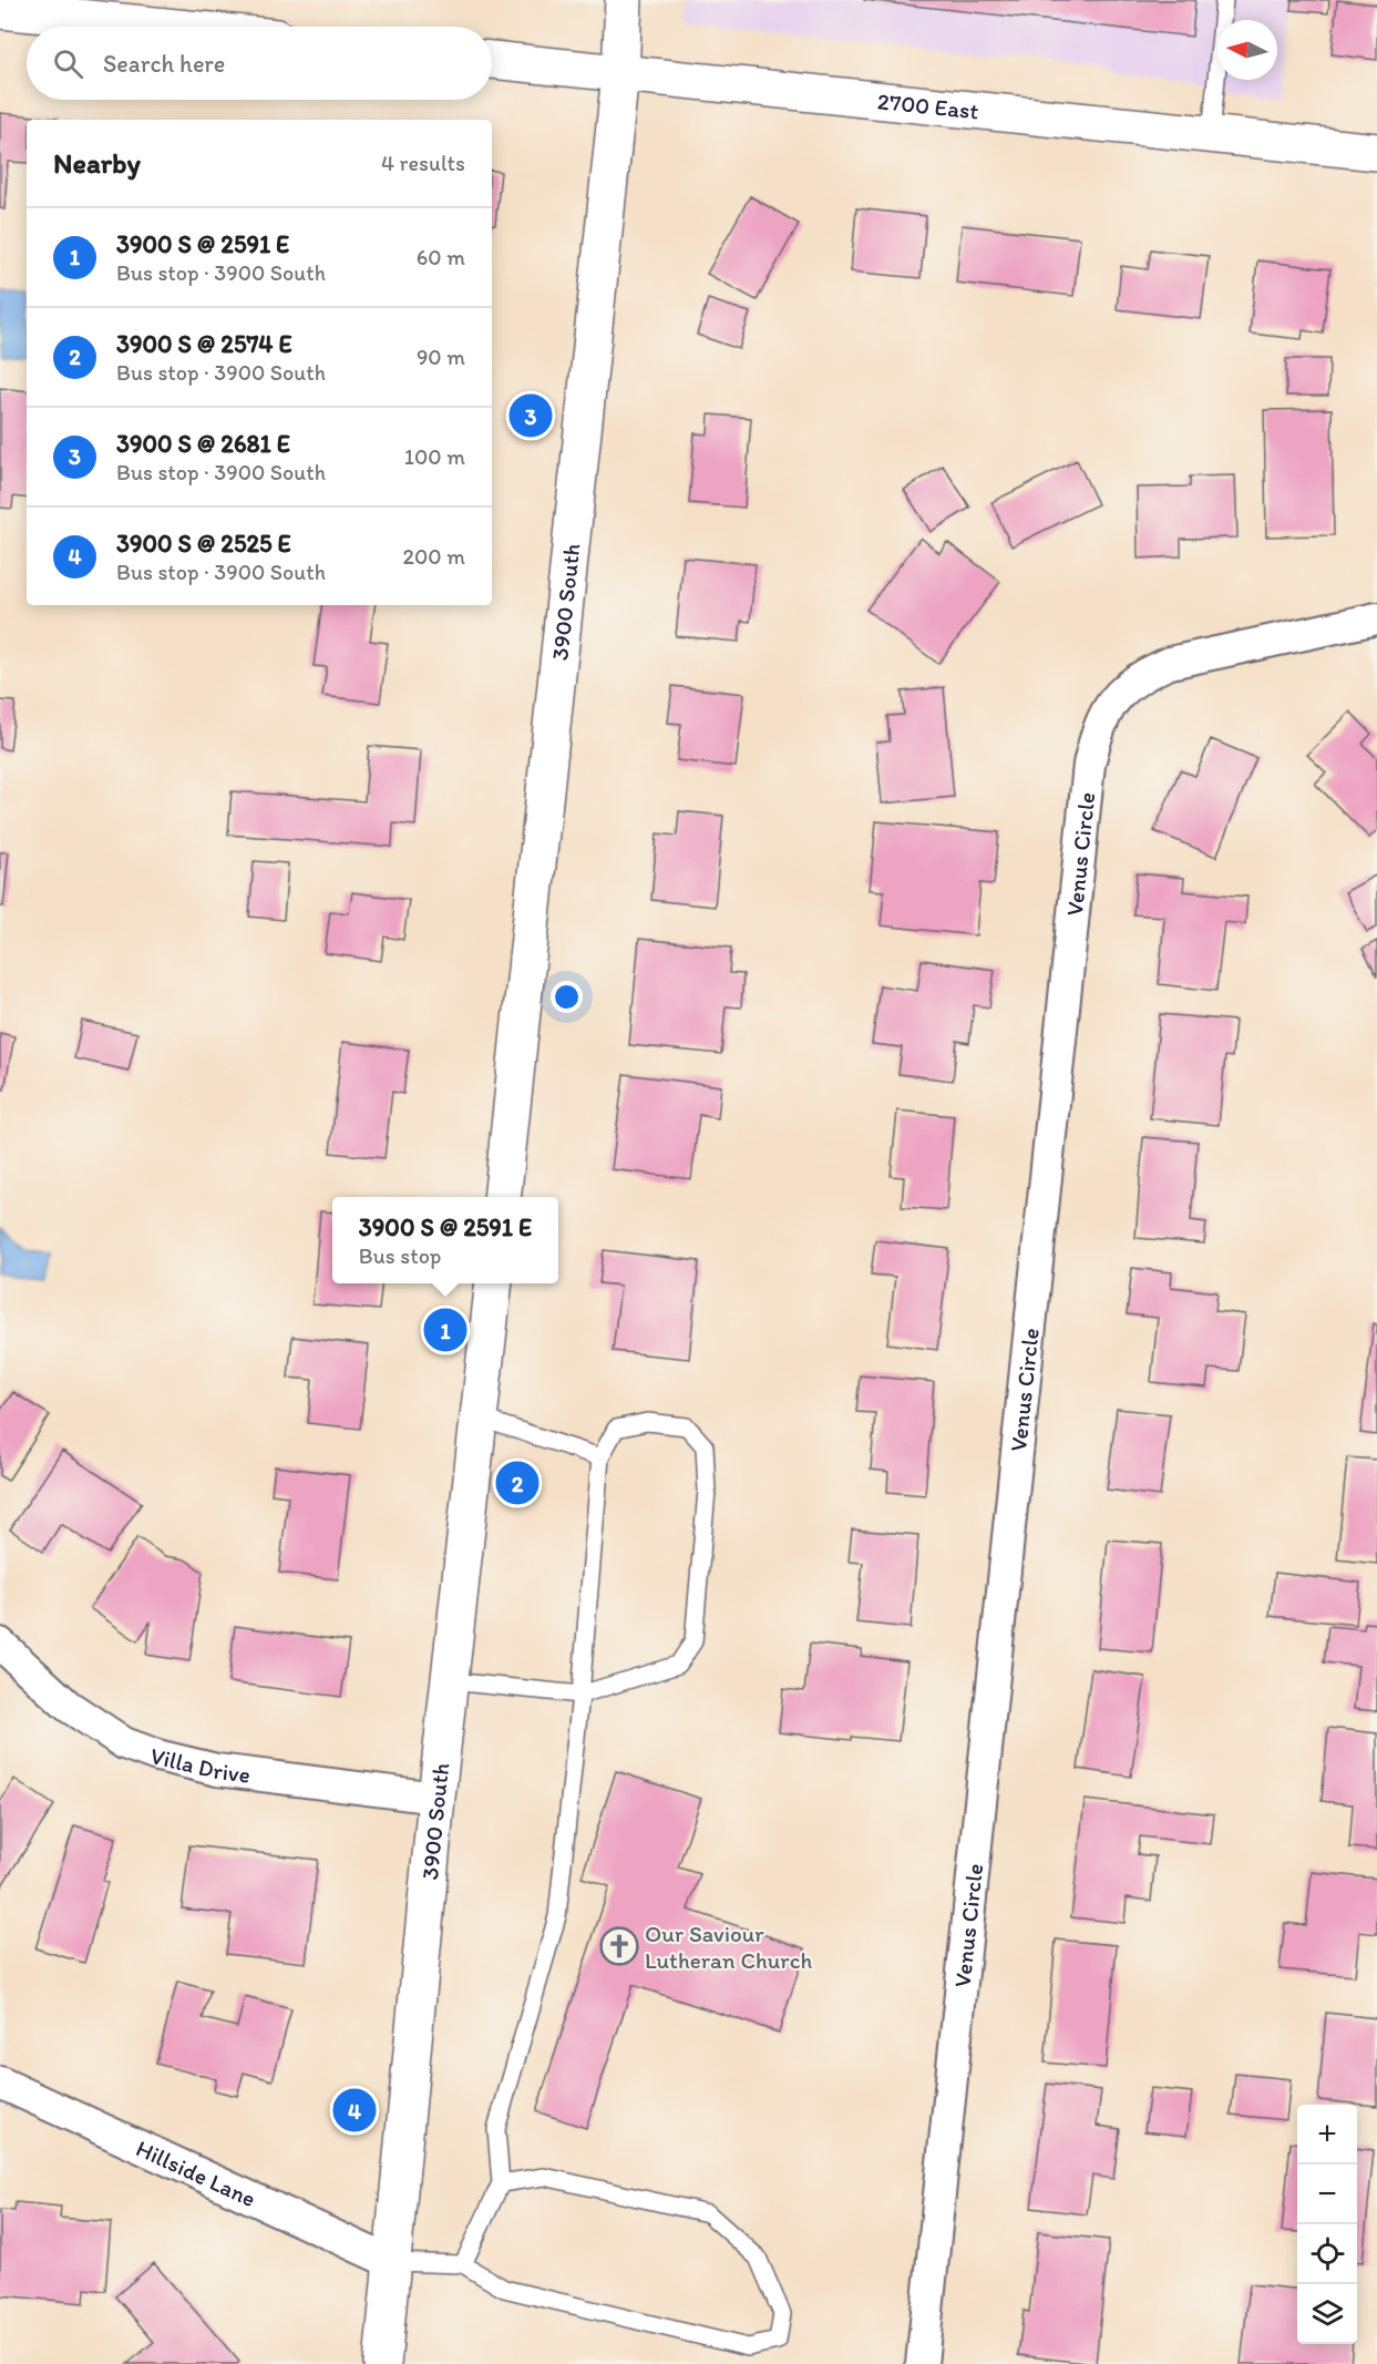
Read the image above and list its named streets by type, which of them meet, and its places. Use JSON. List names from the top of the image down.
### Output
{
  "streets": {
    "main road": ["2700 East", "3900 South"],
    "street": ["Venus Circle", "Villa Drive", "Hillside Lane"]
  },
  "crossings": [
    ["2700 East", "3900 South"],
    ["3900 South", "Villa Drive"],
    ["3900 South", "Hillside Lane"]
  ],
  "places": {
    "church": ["Our Saviour Lutheran Church"]
  },
  "north": "left",
  "page": {
    "search": "Search here",
    "heading": ["Nearby", "4 results"],
    "list": [
      {
        "mark": "1",
        "name": "3900 S @ 2591 E",
        "note": "Bus stop · 3900 South",
        "value": "60 m"
      },
      {
        "mark": "2",
        "name": "3900 S @ 2574 E",
        "note": "Bus stop · 3900 South",
        "value": "90 m"
      },
      {
        "mark": "3",
        "name": "3900 S @ 2681 E",
        "note": "Bus stop · 3900 South",
        "value": "100 m"
      },
      {
        "mark": "4",
        "name": "3900 S @ 2525 E",
        "note": "Bus stop · 3900 South",
        "value": "200 m"
      }
    ],
    "pins": [
      "3",
      "1",
      "2",
      "4"
    ],
    "popup": ["3900 S @ 2591 E", "Bus stop"],
    "map_buttons": ["+", "−"]
  }
}
